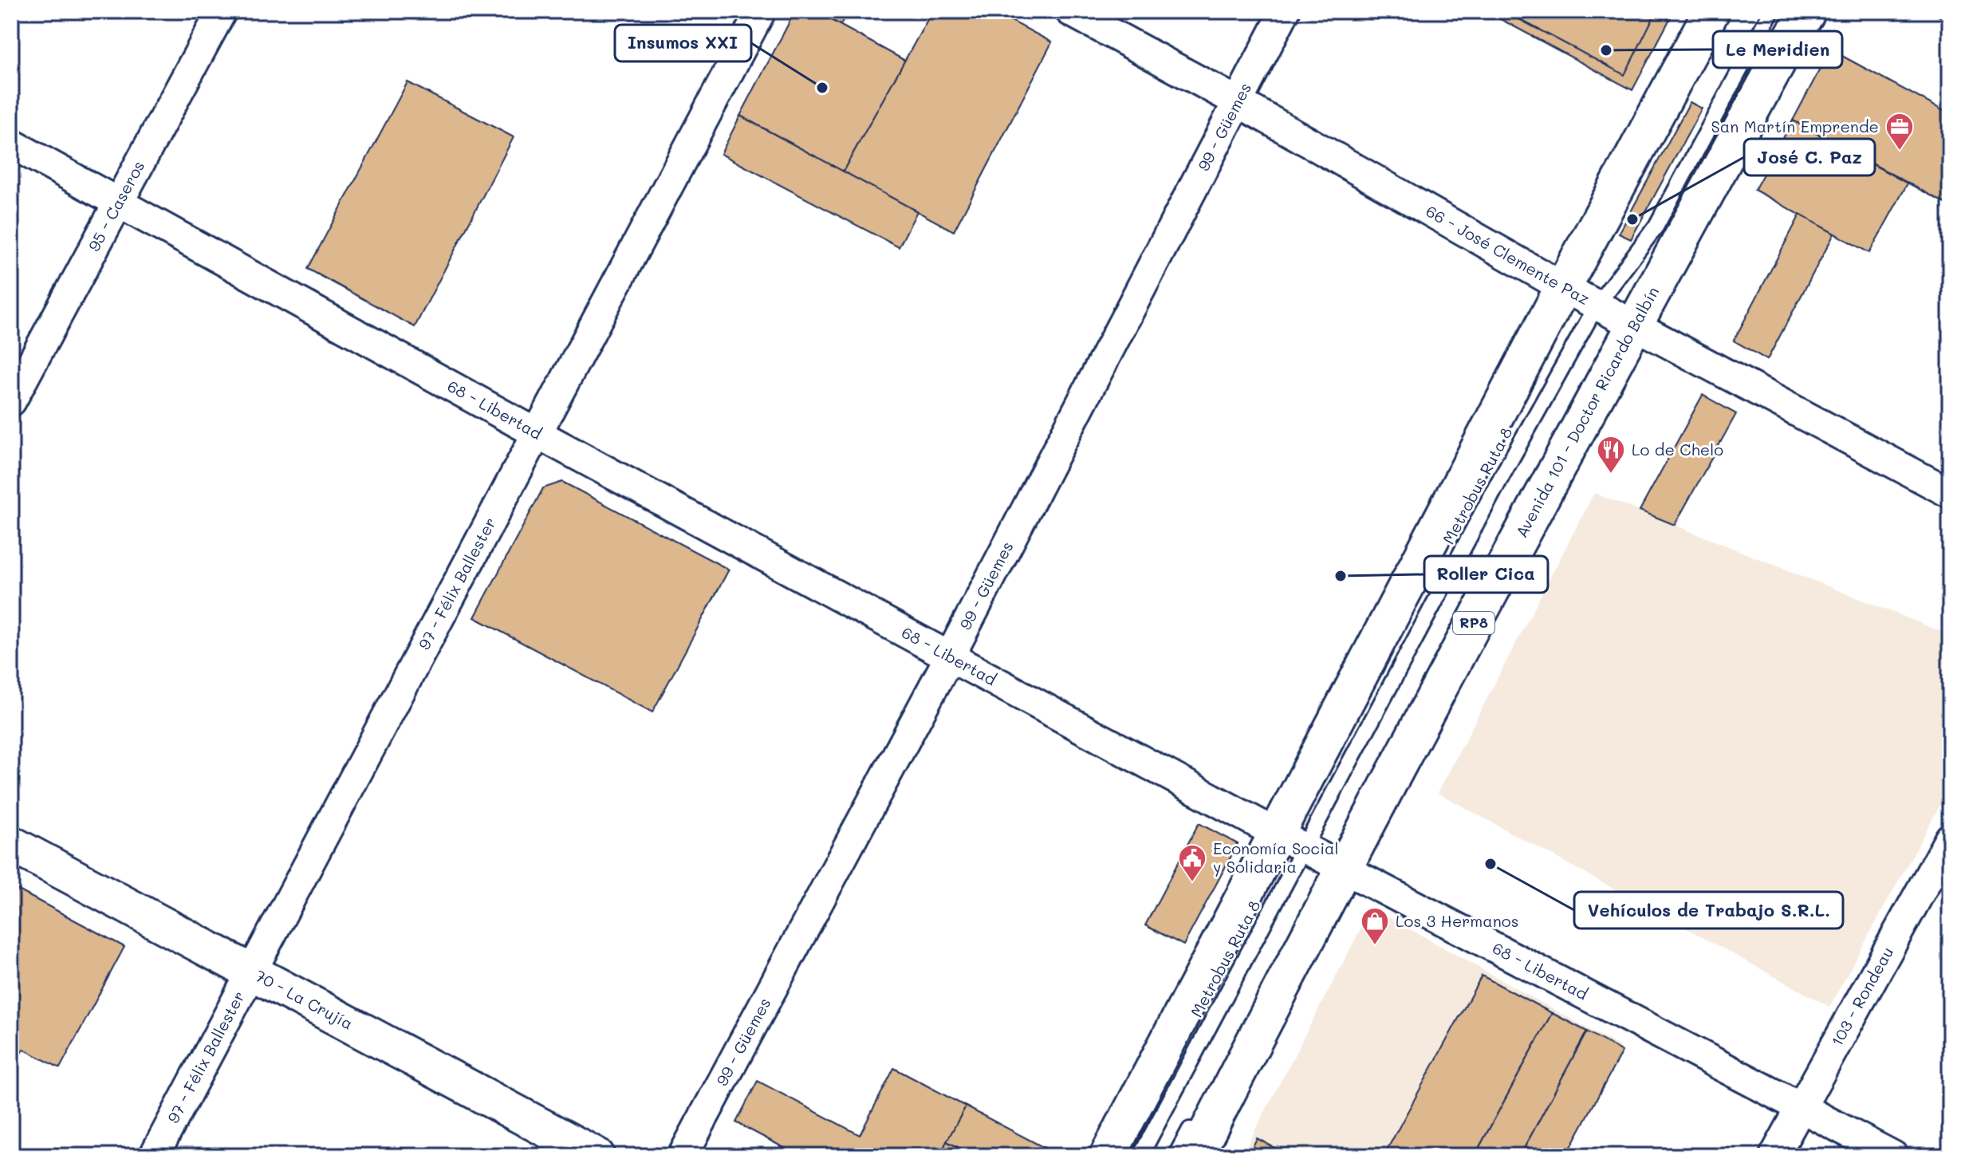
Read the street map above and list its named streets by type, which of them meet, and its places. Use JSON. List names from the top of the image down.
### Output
{
  "streets": {
    "main road": ["Avenida 101 - Doctor Ricardo Balbín", "RP8", "70 - La Crujía"],
    "street": [
      "99 - Güemes",
      "95 - Caseros",
      "66 - José Clemente Paz",
      "68 - Libertad",
      "97 - Félix Ballester",
      "103 - Rondeau"
    ],
    "lane": ["Metrobus Ruta 8"]
  },
  "crossings": [
    ["99 - Güemes", "66 - José Clemente Paz"],
    ["99 - Güemes", "68 - Libertad"],
    ["95 - Caseros", "68 - Libertad"],
    ["66 - José Clemente Paz", "Avenida 101 - Doctor Ricardo Balbín"],
    ["66 - José Clemente Paz", "Metrobus Ruta 8"],
    ["68 - Libertad", "Avenida 101 - Doctor Ricardo Balbín"],
    ["68 - Libertad", "Metrobus Ruta 8"],
    ["68 - Libertad", "97 - Félix Ballester"],
    ["68 - Libertad", "103 - Rondeau"],
    ["97 - Félix Ballester", "70 - La Crujía"]
  ],
  "places": {
    "other": [
      "Le Meridien",
      "Insumos XXI",
      "José C. Paz",
      "Roller Cica",
      "Vehículos de Trabajo S.R.L."
    ],
    "office": ["San Martín Emprende"],
    "restaurant": ["Lo de Chelo"],
    "public building": ["Economía Social y Solidaria"],
    "shop": ["Los 3 Hermanos"]
  }
}
